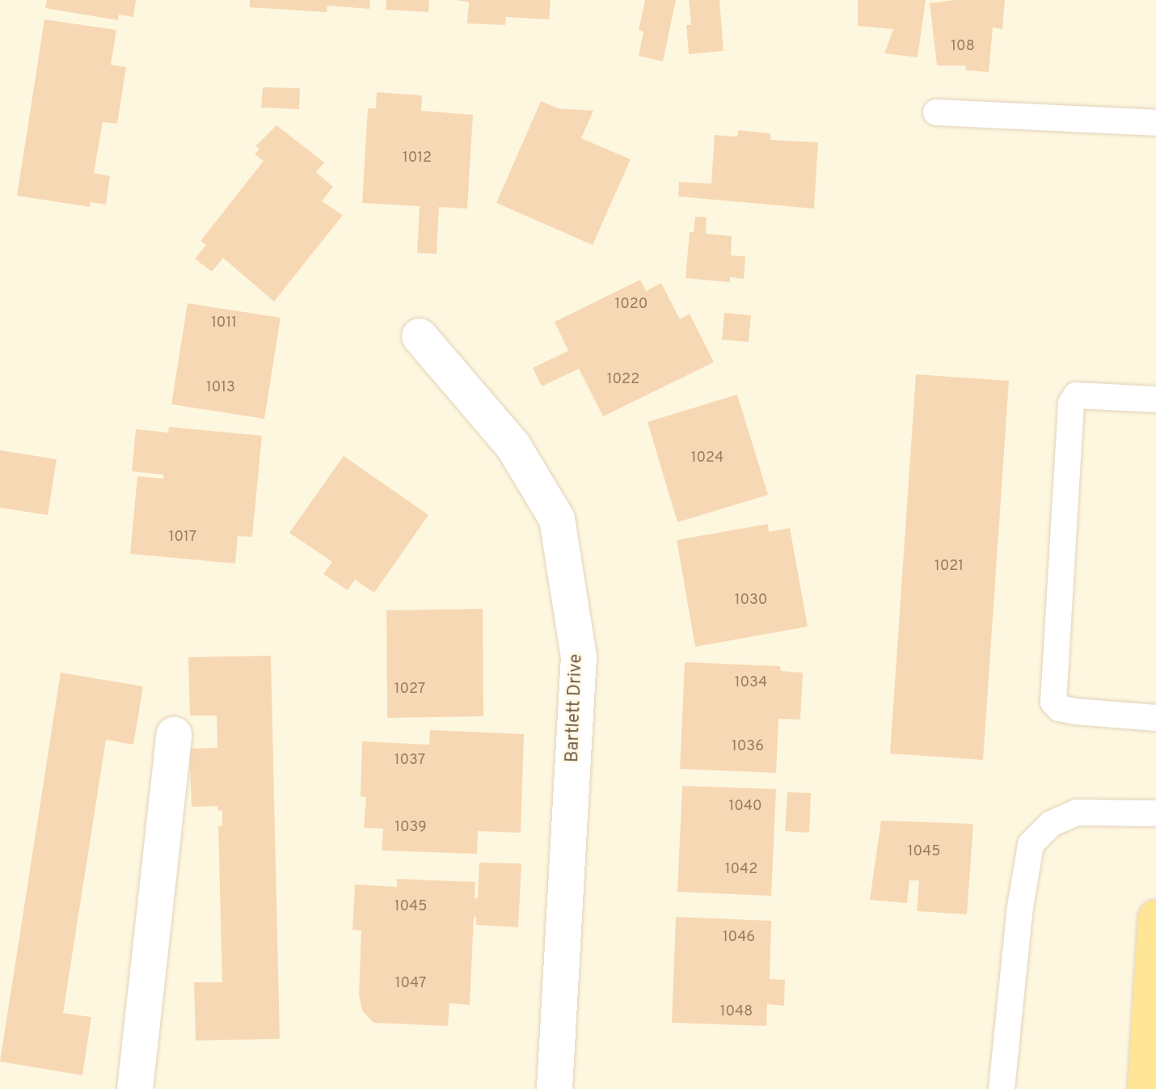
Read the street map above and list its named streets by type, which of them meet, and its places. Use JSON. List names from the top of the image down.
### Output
{
  "streets": {
    "street": ["Bartlett Drive"]
  },
  "house_numbers": [
    "108",
    "1012",
    "1020",
    "1011",
    "1022",
    "1013",
    "1024",
    "1017",
    "1021",
    "1030",
    "1034",
    "1027",
    "1036",
    "1037",
    "1040",
    "1039",
    "1045",
    "1042",
    "1045",
    "1046",
    "1047",
    "1048"
  ]
}
